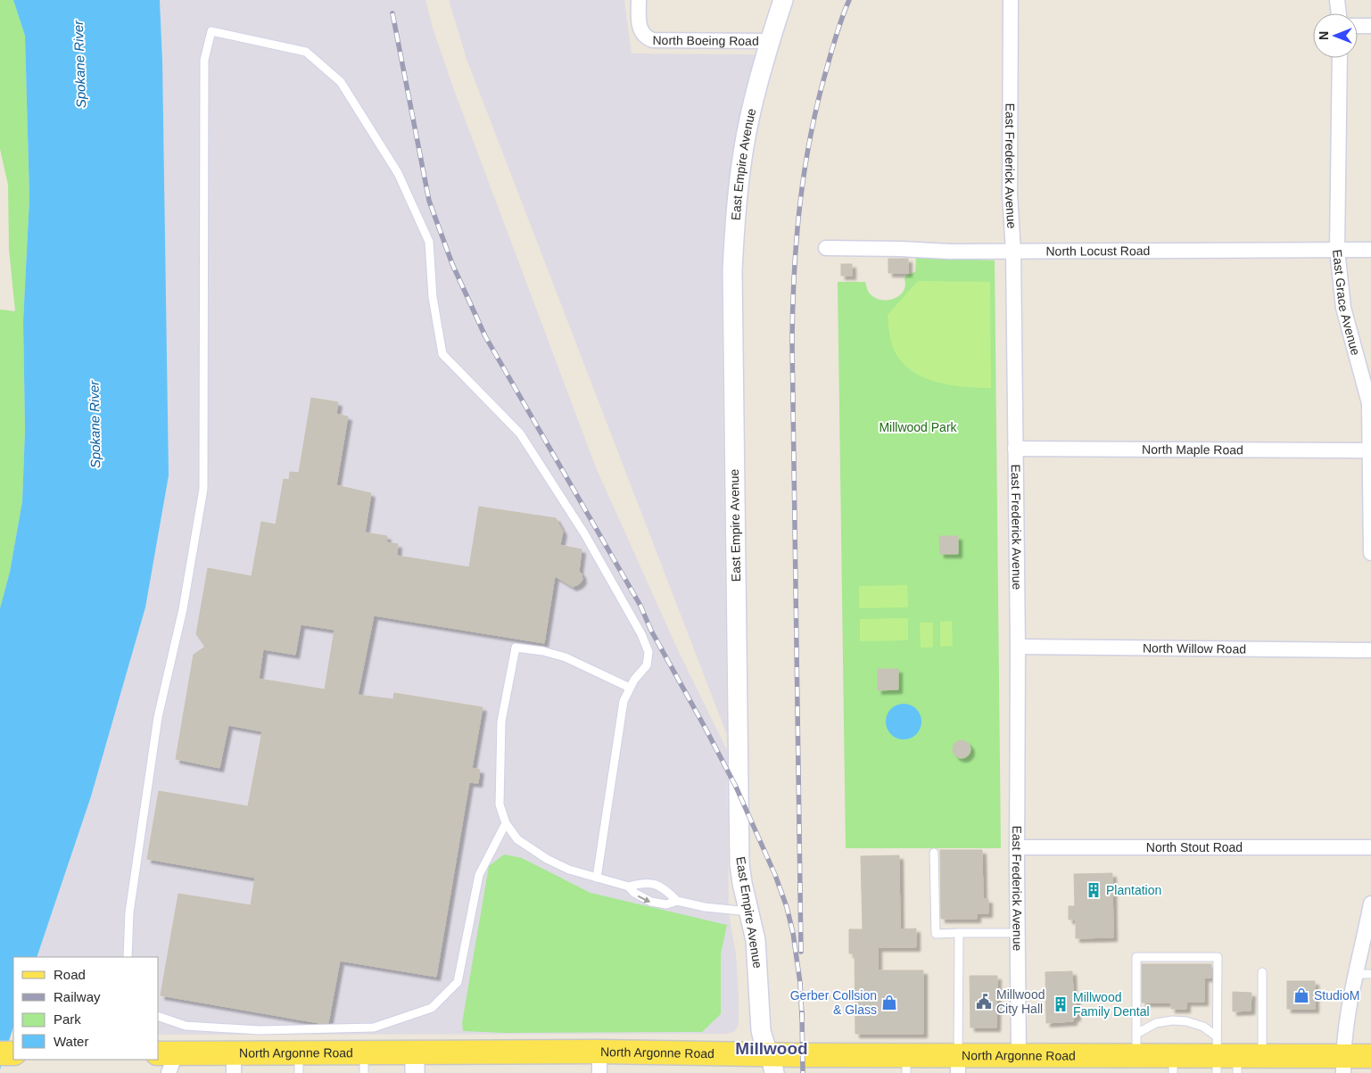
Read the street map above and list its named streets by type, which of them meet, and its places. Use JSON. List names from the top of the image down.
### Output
{
  "streets": {
    "main road": ["North Argonne Road"],
    "street": [
      "North Boeing Road",
      "East Empire Avenue",
      "East Frederick Avenue",
      "North Locust Road",
      "East Grace Avenue",
      "North Maple Road",
      "North Willow Road",
      "North Stout Road"
    ]
  },
  "crossings": [
    ["North Boeing Road", "East Empire Avenue"],
    ["East Empire Avenue", "North Argonne Road"],
    ["East Frederick Avenue", "North Locust Road"],
    ["East Frederick Avenue", "North Maple Road"],
    ["East Frederick Avenue", "North Willow Road"],
    ["East Frederick Avenue", "North Stout Road"],
    ["East Frederick Avenue", "North Argonne Road"],
    ["North Locust Road", "East Grace Avenue"],
    ["East Grace Avenue", "North Maple Road"]
  ],
  "districts": ["Millwood"],
  "water": ["Spokane River"],
  "parks": ["Millwood Park"],
  "places": {
    "building": ["Plantation", "Millwood Family Dental"],
    "shop": ["StudioM", "Gerber Collsion & Glass"],
    "public building": ["Millwood City Hall"]
  },
  "legend": [
    "Road",
    "Railway",
    "Park",
    "Water"
  ],
  "north": "left"
}
